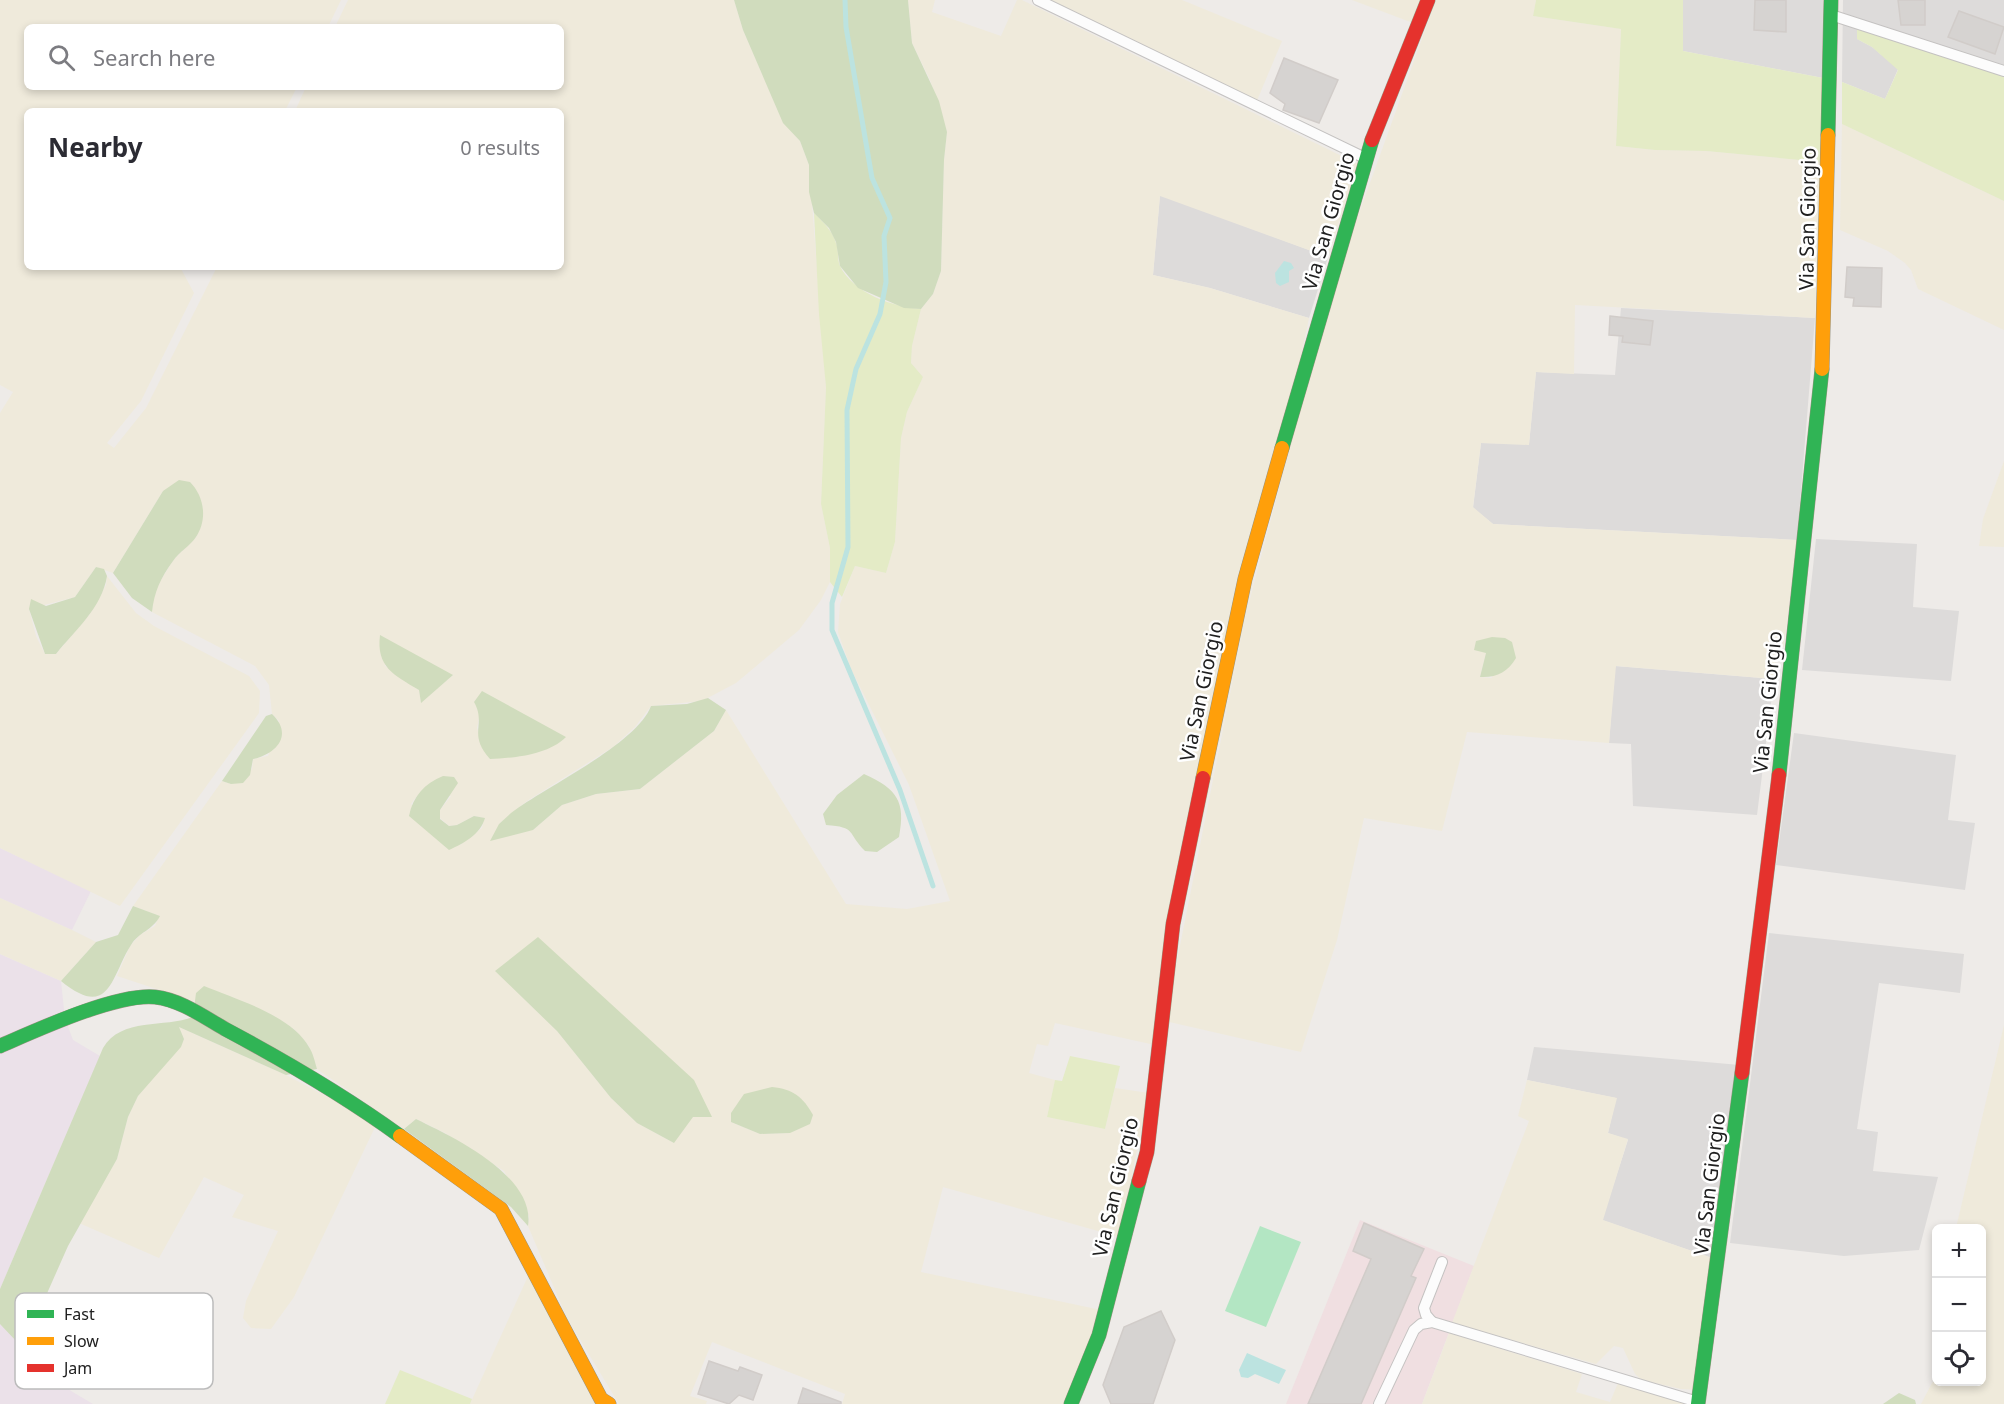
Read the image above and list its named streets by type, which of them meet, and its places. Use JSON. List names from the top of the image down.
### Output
{
  "streets": {
    "street": ["Via San Giorgio"]
  },
  "legend": ["Fast", "Slow", "Jam"],
  "page": {
    "search": "Search here",
    "heading": ["Nearby", "0 results"],
    "map_buttons": ["+", "−"]
  }
}
